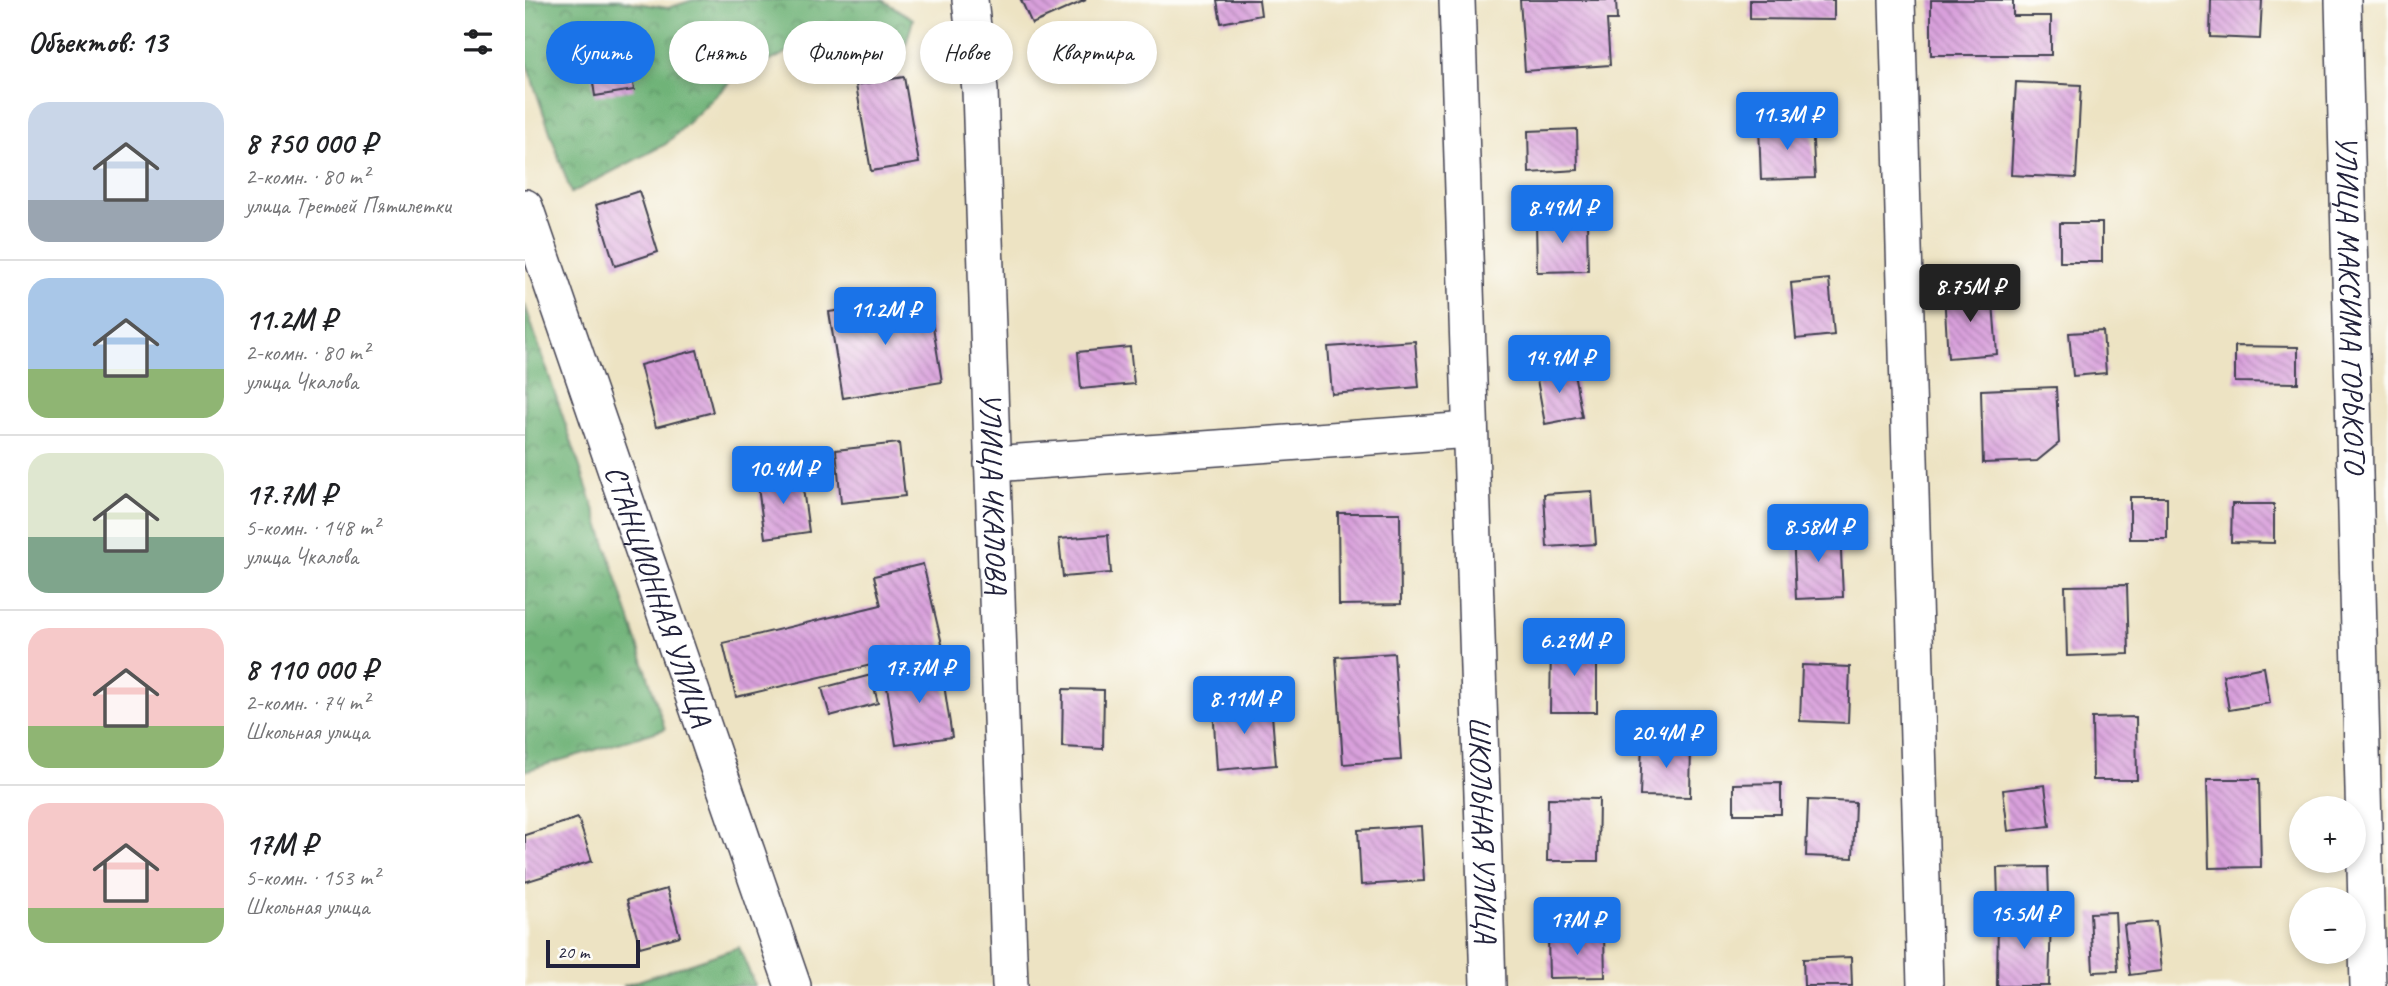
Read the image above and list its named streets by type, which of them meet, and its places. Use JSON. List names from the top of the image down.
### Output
{
  "streets": {
    "street": [
      "УЛИЦА МАКСИМА ГОРЬКОГО",
      "УЛИЦА ЧКАЛОВА",
      "СТАНЦИОННАЯ УЛИЦА",
      "ШКОЛЬНАЯ УЛИЦА"
    ]
  },
  "scale_bar": "20 m",
  "page": {
    "heading": "Объектов: 13",
    "chip": [
      "Купить",
      "Снять",
      "Фильтры",
      "Новое",
      "Квартира"
    ],
    "list": [
      {
        "name": "8 750 000 ₽",
        "note": "2-комн. · 80 m² · улица Третьей Пятилетки"
      },
      {
        "name": "11.2M ₽",
        "note": "2-комн. · 80 m² · улица Чкалова"
      },
      {
        "name": "17.7M ₽",
        "note": "5-комн. · 148 m² · улица Чкалова"
      },
      {
        "name": "8 110 000 ₽",
        "note": "2-комн. · 74 m² · Школьная улица"
      },
      {
        "name": "17M ₽",
        "note": "5-комн. · 153 m² · Школьная улица"
      }
    ],
    "price": [
      "11.3M ₽",
      "8.49M ₽",
      "8.75M ₽",
      "11.2M ₽",
      "14.9M ₽",
      "10.4M ₽",
      "8.58M ₽",
      "6.29M ₽",
      "17.7M ₽",
      "8.11M ₽",
      "20.4M ₽",
      "15.5M ₽",
      "17M ₽"
    ],
    "map_buttons": ["+", "−"],
    "scale": "20 m"
  }
}
